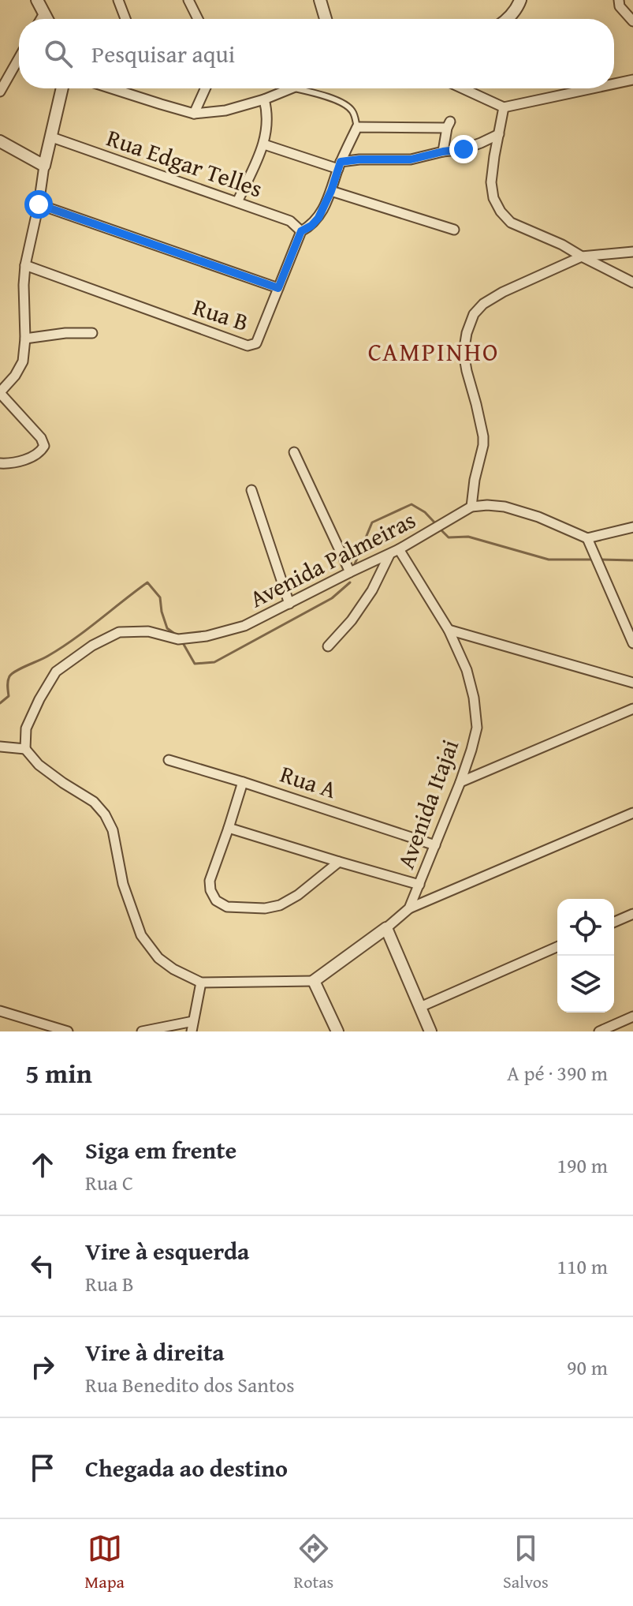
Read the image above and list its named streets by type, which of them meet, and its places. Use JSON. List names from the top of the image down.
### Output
{
  "streets": {
    "street": [
      "Rua Edgar Telles",
      "Rua B",
      "Avenida Palmeiras",
      "Rua A",
      "Avenida Itajai"
    ]
  },
  "crossings": [
    ["Rua Edgar Telles", "Rua B"],
    ["Avenida Palmeiras", "Avenida Itajai"],
    ["Rua A", "Avenida Itajai"]
  ],
  "districts": ["CAMPINHO"],
  "page": {
    "search": "Pesquisar aqui",
    "heading": ["5 min", "A pé · 390 m"],
    "list": [
      ["Siga em frente", "Rua C", "190 m"],
      ["Vire à esquerda", "Rua B", "110 m"],
      ["Vire à direita", "Rua Benedito dos Santos", "90 m"],
      "Chegada ao destino"
    ],
    "nav": ["Mapa", "Rotas", "Salvos"]
  }
}
